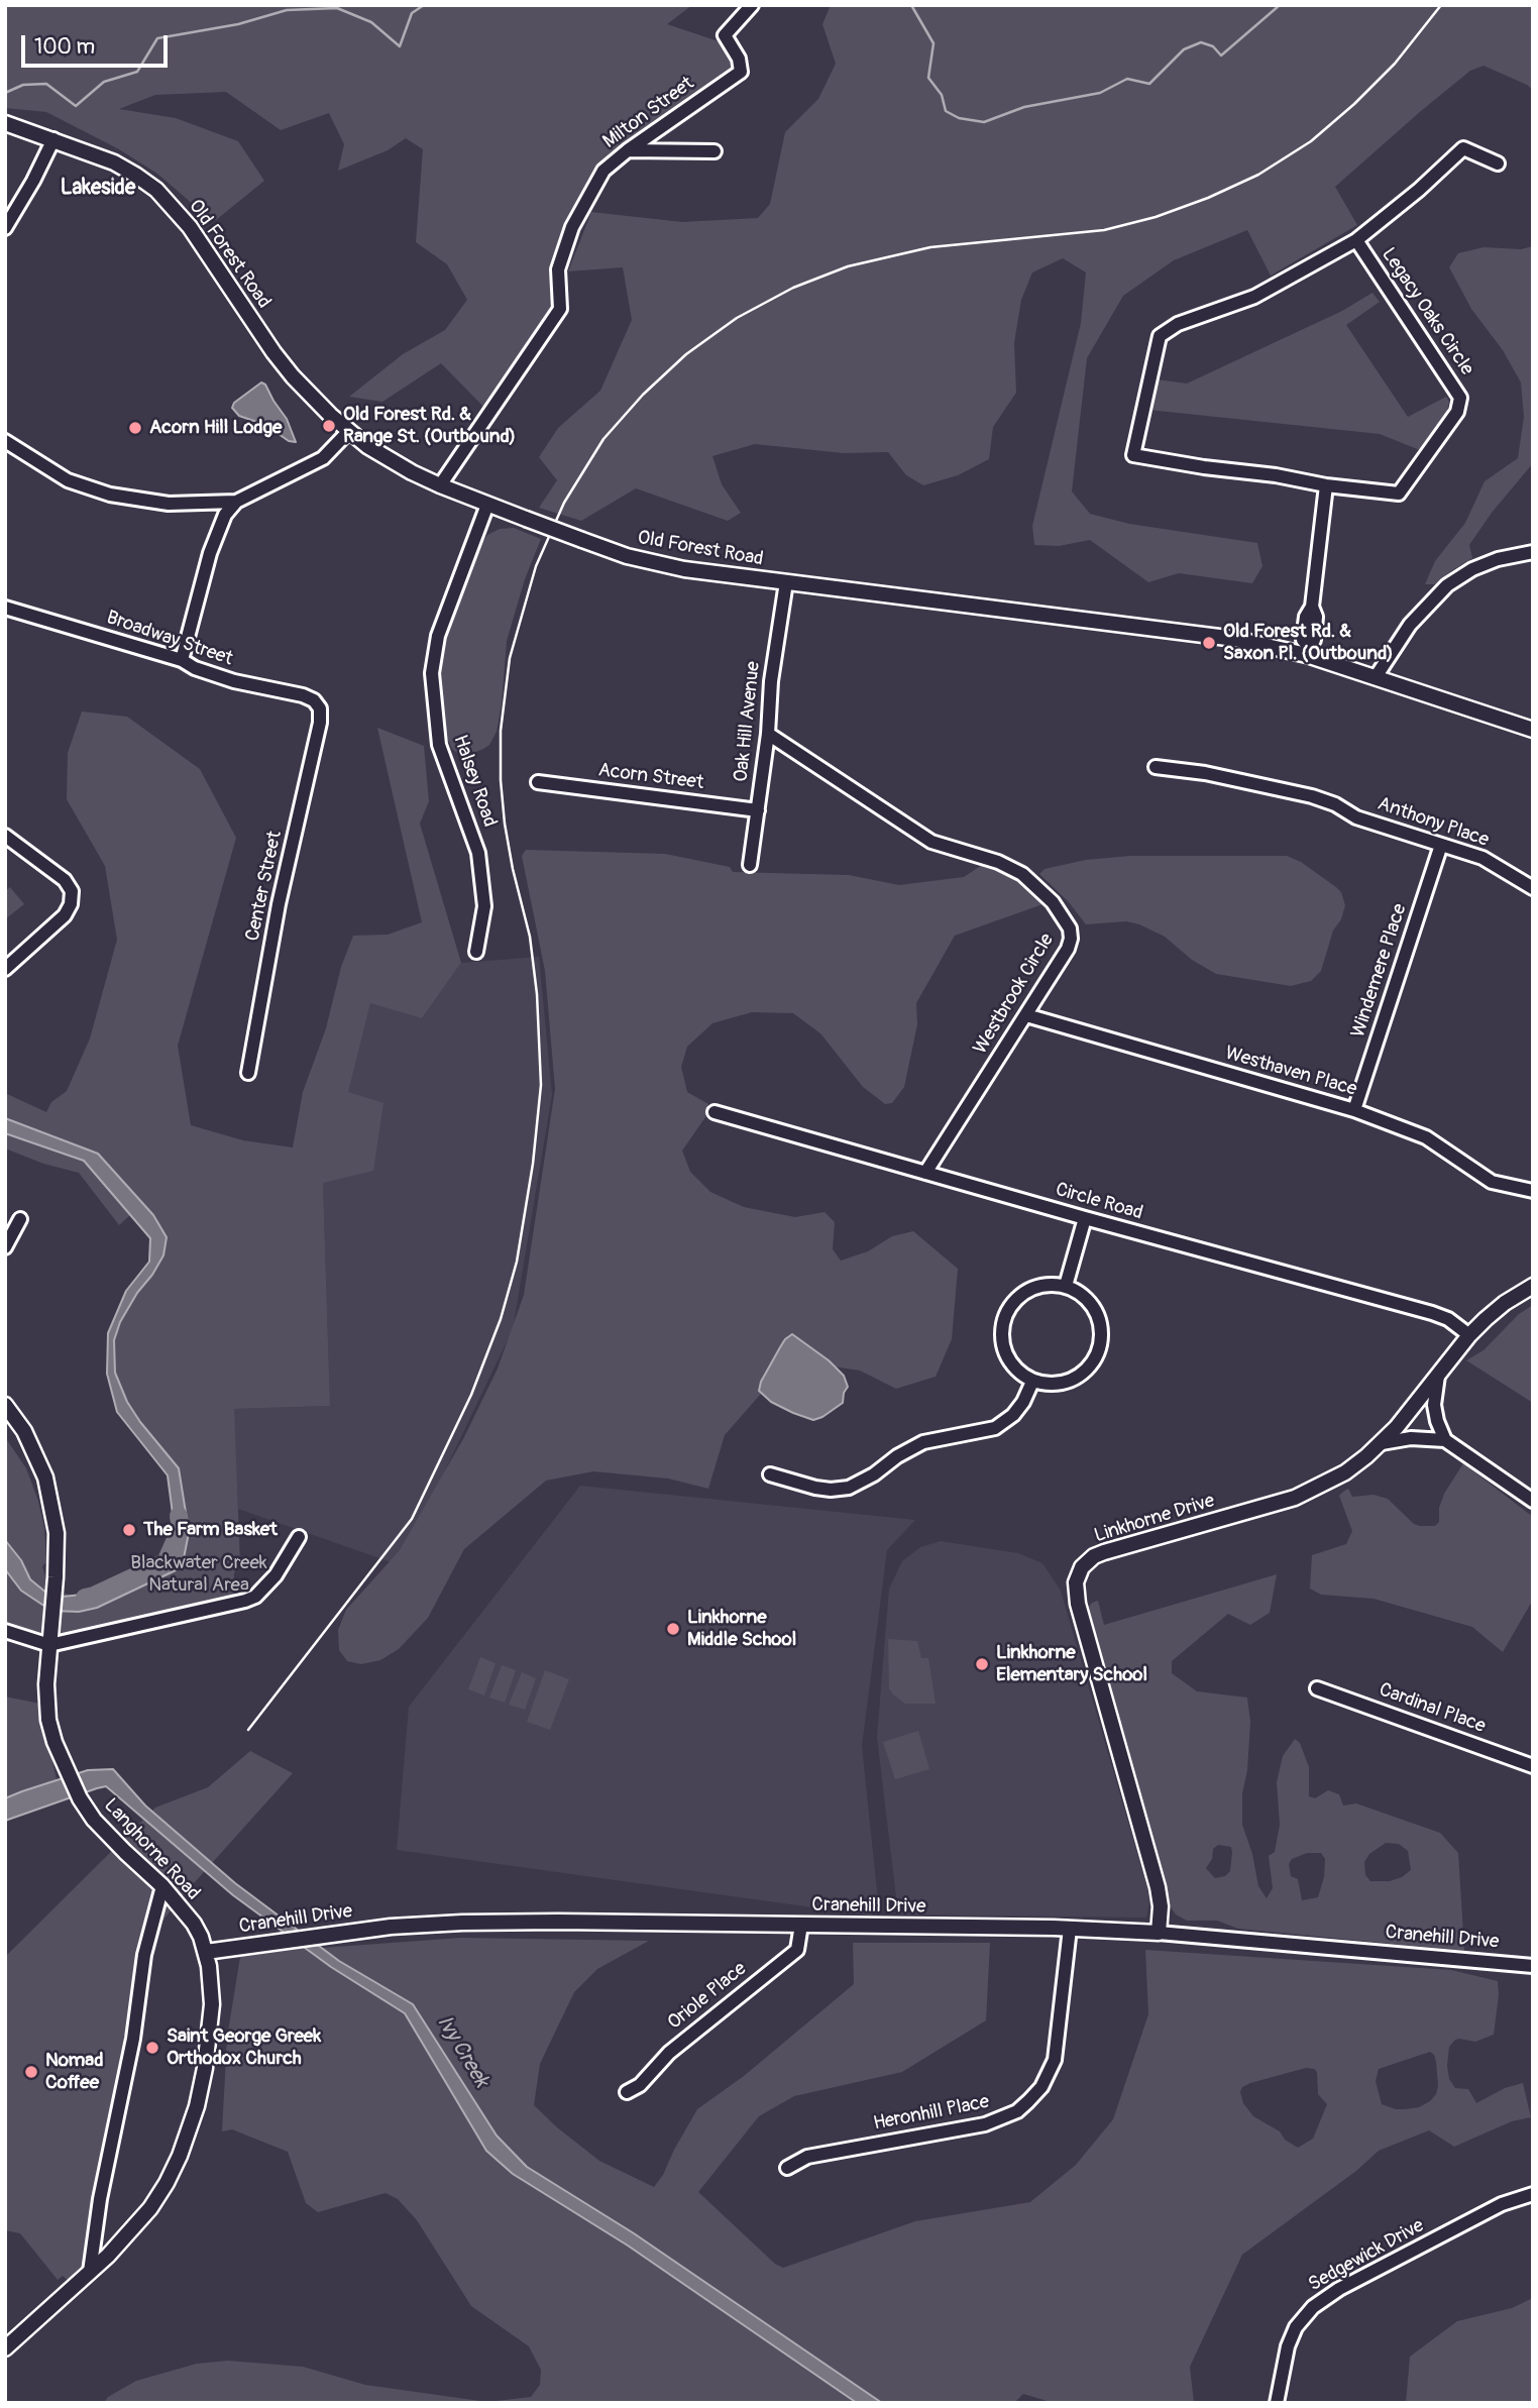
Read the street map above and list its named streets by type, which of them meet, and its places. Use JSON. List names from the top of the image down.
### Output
{
  "streets": {
    "main road": [
      "Old Forest Road",
      "Linkhorne Drive",
      "Langhorne Road",
      "Cranehill Drive"
    ],
    "street": [
      "Milton Street",
      "Legacy Oaks Circle",
      "Broadway Street",
      "Oak Hill Avenue",
      "Acorn Street",
      "Halsey Road",
      "Anthony Place",
      "Center Street",
      "Windemere Place",
      "Westbrook Circle",
      "Westhaven Place",
      "Circle Road",
      "Cardinal Place",
      "Oriole Place",
      "Heronhill Place",
      "Sedgewick Drive"
    ]
  },
  "crossings": [
    ["Milton Street", "Old Forest Road"],
    ["Old Forest Road", "Oak Hill Avenue"],
    ["Old Forest Road", "Halsey Road"],
    ["Broadway Street", "Center Street"],
    ["Oak Hill Avenue", "Acorn Street"],
    ["Oak Hill Avenue", "Westbrook Circle"],
    ["Anthony Place", "Windemere Place"],
    ["Windemere Place", "Westhaven Place"],
    ["Westbrook Circle", "Westhaven Place"],
    ["Westbrook Circle", "Circle Road"],
    ["Circle Road", "Linkhorne Drive"],
    ["Linkhorne Drive", "Cranehill Drive"],
    ["Langhorne Road", "Cranehill Drive"],
    ["Cranehill Drive", "Oriole Place"],
    ["Cranehill Drive", "Heronhill Place"]
  ],
  "districts": ["Lakeside"],
  "water": ["Ivy Creek"],
  "parks": ["Blackwater Creek Natural Area"],
  "places": [
    "Old Forest Rd. & Range St. (Outbound)",
    "Acorn Hill Lodge",
    "Old Forest Rd. & Saxon Pl. (Outbound)",
    "The Farm Basket",
    "Linkhorne Middle School",
    "Linkhorne Elementary School",
    "Saint George Greek Orthodox Church",
    "Nomad Coffee"
  ],
  "scale_bar": "100 m"
}
